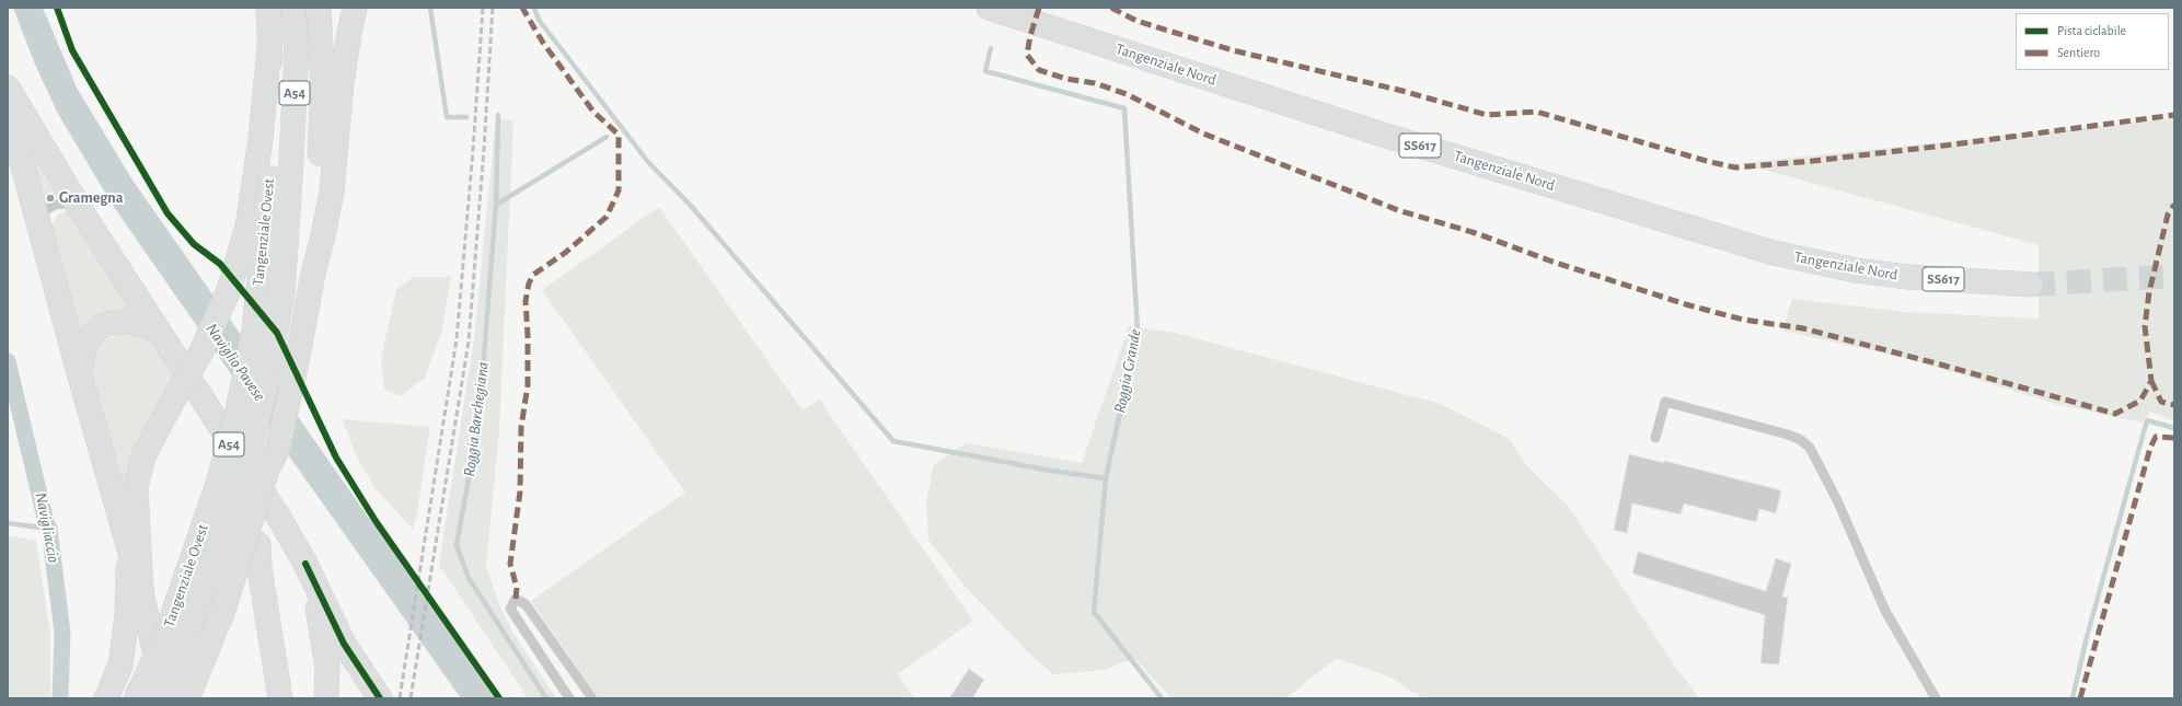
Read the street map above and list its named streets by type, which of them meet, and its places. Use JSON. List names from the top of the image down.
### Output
{
  "streets": {
    "main road": [
      "Tangenziale Nord",
      "A54",
      "SS617",
      "Tangenziale Ovest"
    ]
  },
  "water": [
    "Naviglio Pavese",
    "Roggia Grande",
    "Roggia Barchegiana",
    "Navigliaccio"
  ],
  "places": ["Gramegna"],
  "legend": ["Pista ciclabile", "Sentiero"]
}
